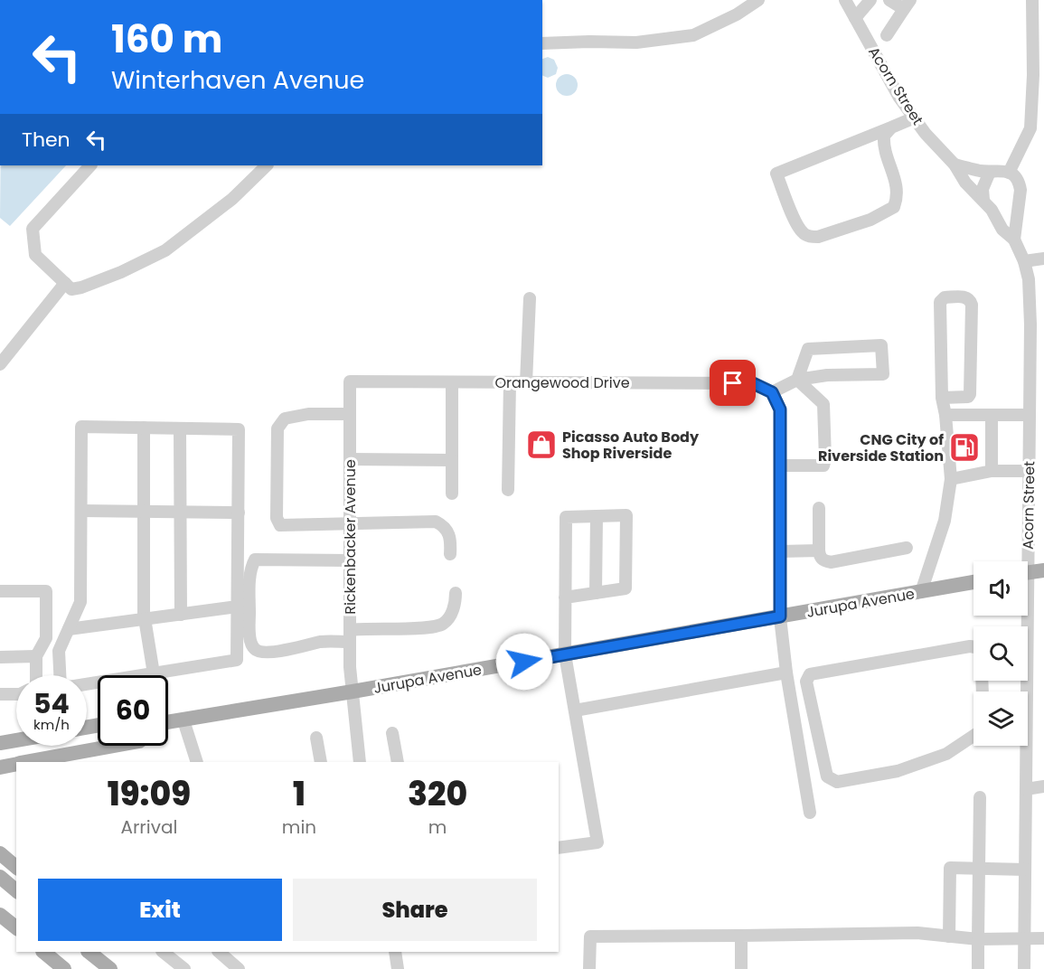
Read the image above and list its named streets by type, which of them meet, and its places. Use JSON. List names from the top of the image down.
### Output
{
  "streets": {
    "main road": ["Jurupa Avenue"],
    "street": ["Acorn Street", "Orangewood Drive", "Rickenbacker Avenue"]
  },
  "crossings": [
    ["Orangewood Drive", "Rickenbacker Avenue"],
    ["Rickenbacker Avenue", "Jurupa Avenue"]
  ],
  "places": {
    "shop": ["Picasso Auto Body Shop Riverside"],
    "fuel station": ["CNG City of Riverside Station"]
  },
  "page": {
    "turn": ["160 m", "Winterhaven Avenue"],
    "then": "Then",
    "speed": "54 km/h",
    "limit": "60",
    "eta": [
      "19:09",
      "Arrival",
      "1",
      "min",
      "320",
      "m"
    ],
    "buttons": ["Exit", "Share"]
  }
}
